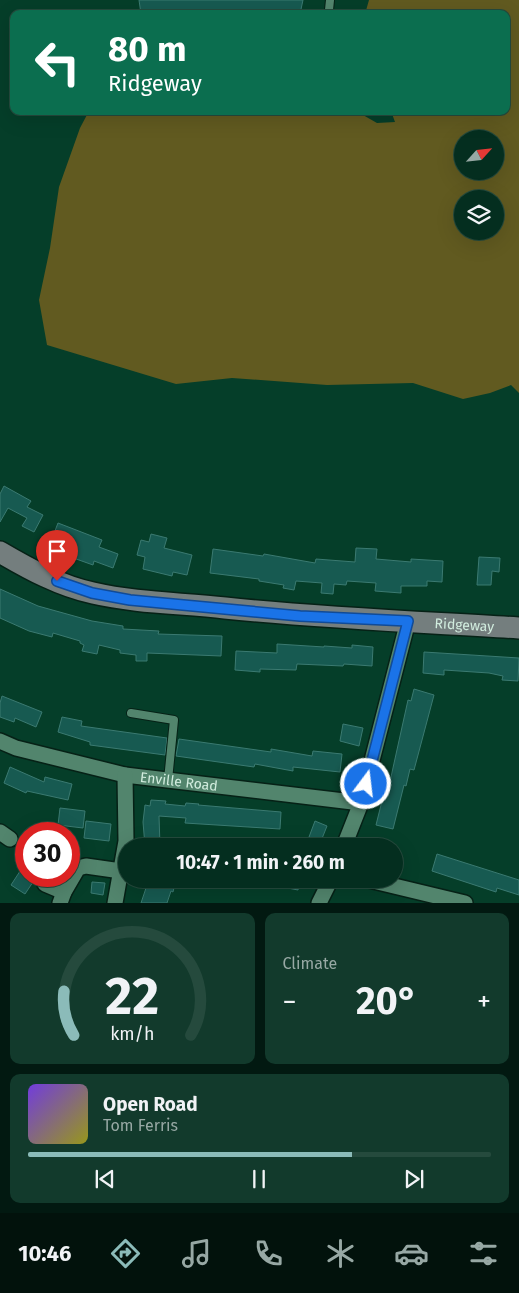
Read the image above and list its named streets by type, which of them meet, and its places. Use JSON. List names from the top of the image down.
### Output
{
  "streets": {
    "street": ["Ridgeway", "Enville Road"]
  },
  "north": "top right",
  "page": {
    "turn": ["80 m", "Ridgeway"],
    "limit": "30",
    "trip": "10:47 · 1 min · 260 m",
    "tile": "Climate",
    "heat": ["−", "20°", "+"],
    "song": ["Open Road", "Tom Ferris"],
    "tabs": "10:46",
    "gauge": ["22", "km/h"]
  }
}
